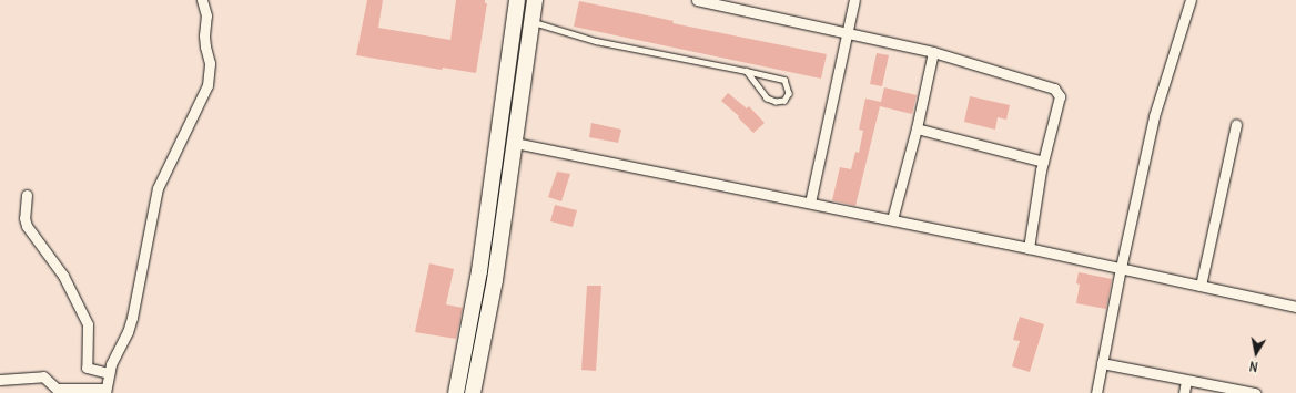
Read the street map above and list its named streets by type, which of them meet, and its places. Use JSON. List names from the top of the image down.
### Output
{
  "north": "bottom"
}
